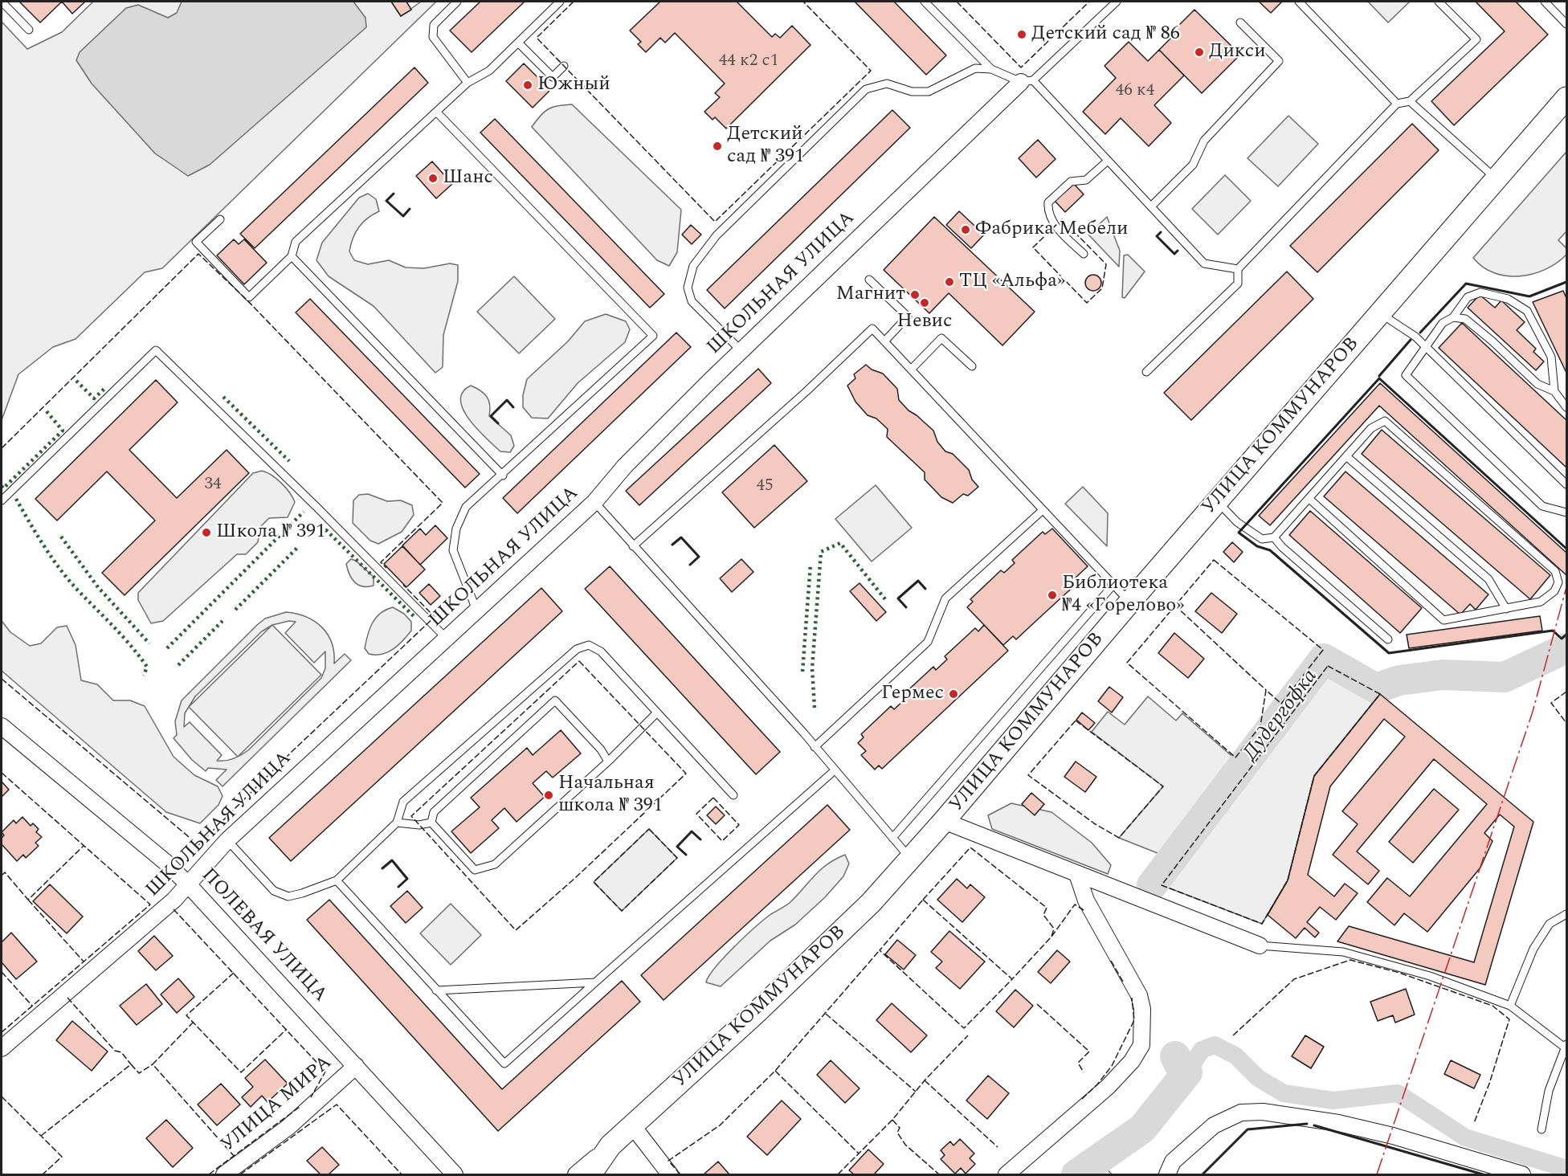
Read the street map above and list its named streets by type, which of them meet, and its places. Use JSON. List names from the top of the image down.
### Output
{
  "streets": {
    "street": [
      "ШКОЛЬНАЯ УЛИЦА",
      "УЛИЦА КОММУНАРОВ",
      "ПОЛЕВАЯ УЛИЦА",
      "УЛИЦА МИРА"
    ]
  },
  "crossings": [
    ["ШКОЛЬНАЯ УЛИЦА", "ПОЛЕВАЯ УЛИЦА"],
    ["ПОЛЕВАЯ УЛИЦА", "УЛИЦА МИРА"]
  ],
  "water": ["Дудергофка"],
  "places": [
    "Детский сад № 86",
    "Дикси",
    "Южный",
    "Детский сад № 391",
    "Шанс",
    "Фабрика Мебели",
    "ТЦ «Альфа»",
    "Магнит",
    "Невис",
    "Школа № 391",
    "Библиотека №4 «Горелово»",
    "Гермес",
    "Начальная школа № 391"
  ],
  "house_numbers": [
    "44 к2 с1",
    "46 к4",
    "34",
    "45"
  ]
}
